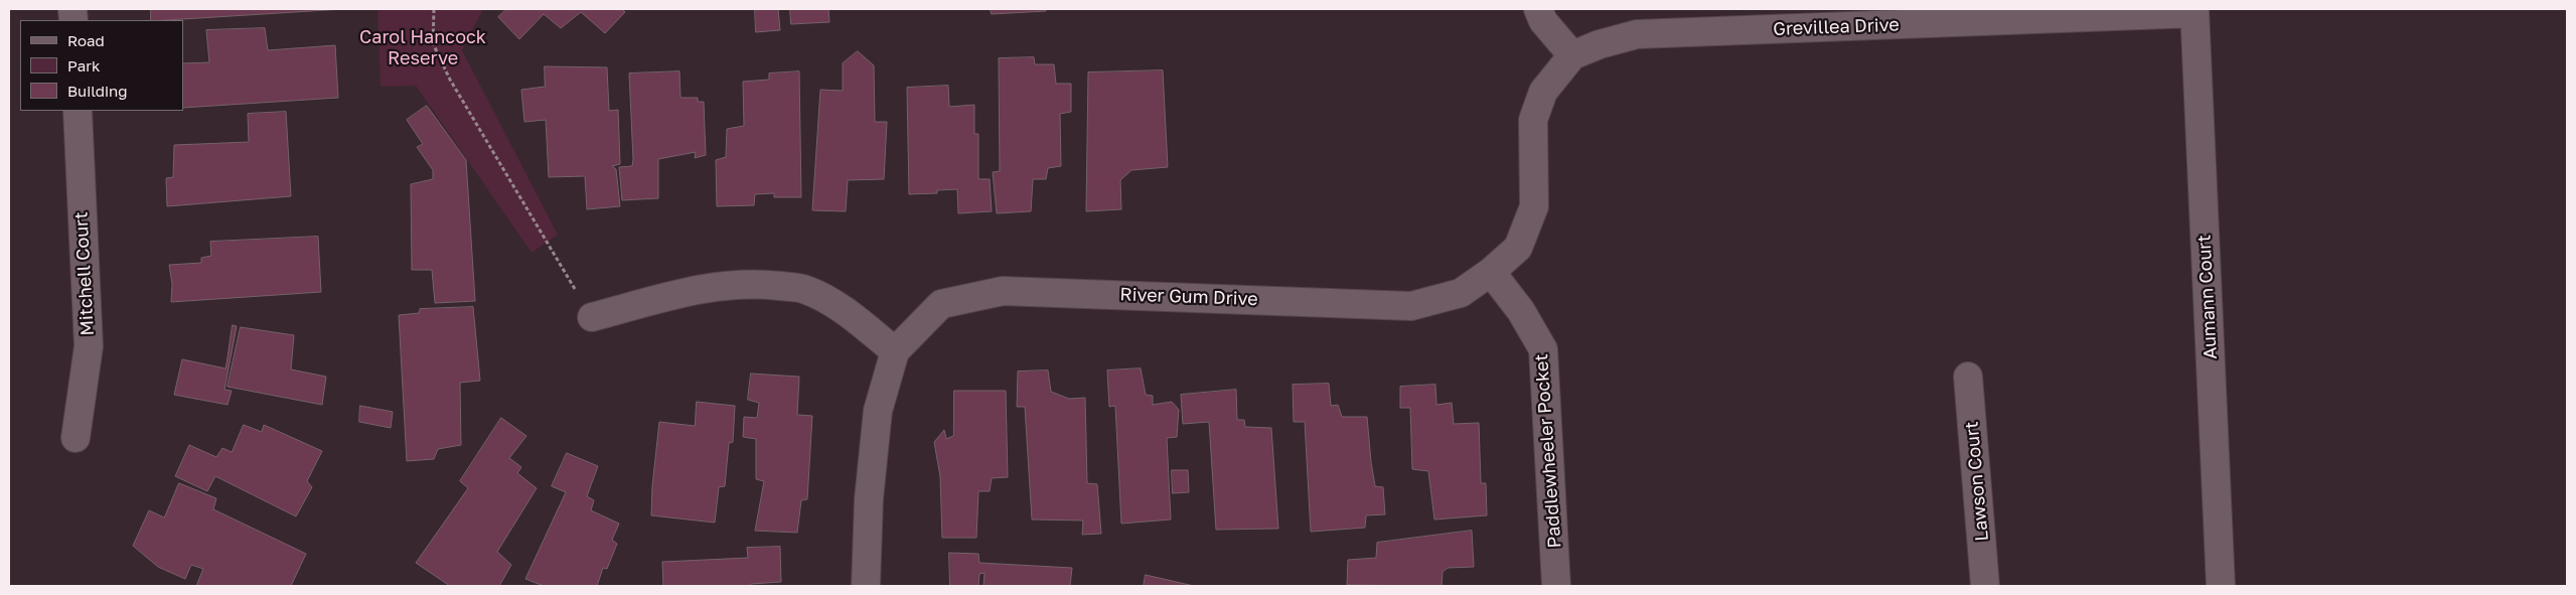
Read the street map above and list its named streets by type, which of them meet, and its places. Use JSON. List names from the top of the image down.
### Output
{
  "streets": {
    "street": [
      "Grevillea Drive",
      "Mitchell Court",
      "River Gum Drive",
      "Aumann Court",
      "Paddlewheeler Pocket",
      "Lawson Court"
    ]
  },
  "crossings": [
    ["Grevillea Drive", "River Gum Drive"],
    ["Grevillea Drive", "Aumann Court"],
    ["River Gum Drive", "Paddlewheeler Pocket"]
  ],
  "parks": ["Carol Hancock Reserve"],
  "legend": ["Road", "Park", "Building"]
}
